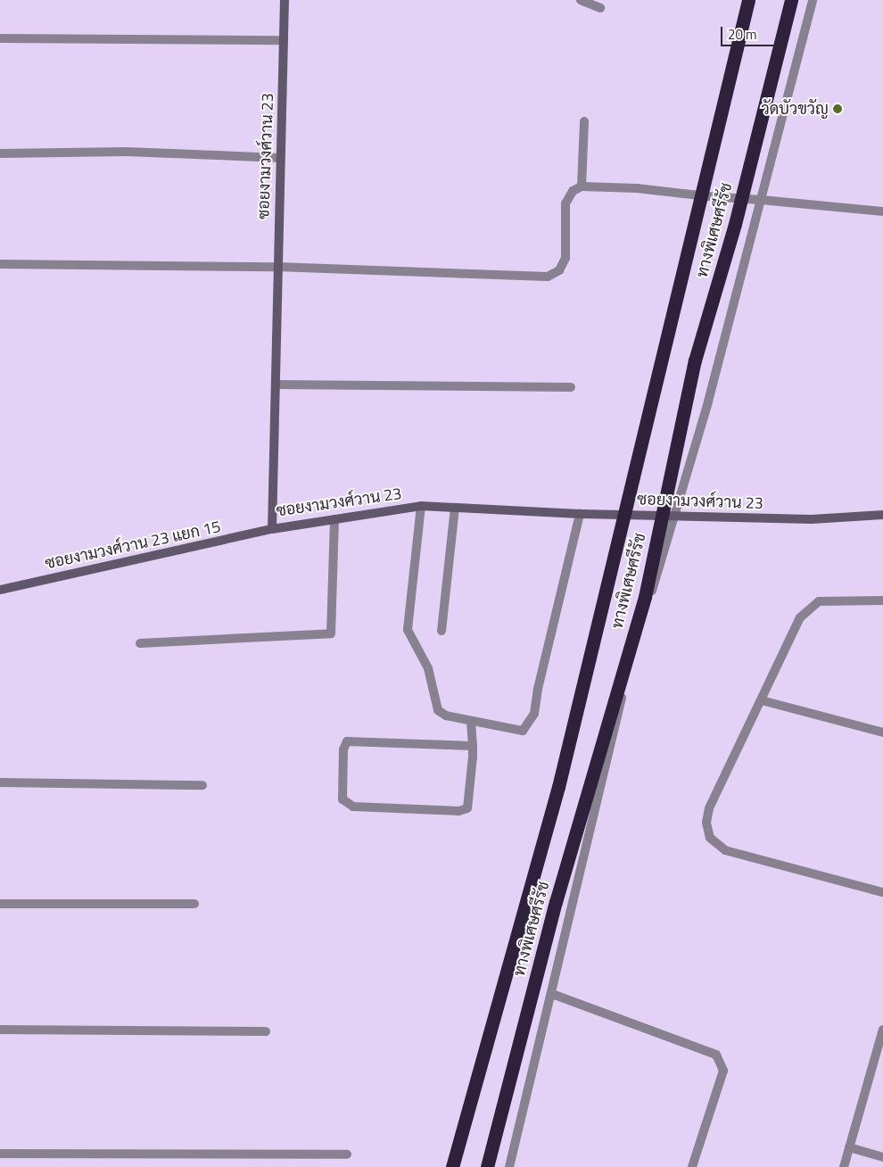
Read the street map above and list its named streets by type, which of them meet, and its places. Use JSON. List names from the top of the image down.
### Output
{
  "streets": {
    "highway": ["ทางพิเศษศรีรัช"],
    "street": ["ซอยงามวงศ์วาน 23", "ซอยงามวงศ์วาน 23 แยก 15"]
  },
  "crossings": [
    ["ซอยงามวงศ์วาน 23", "ซอยงามวงศ์วาน 23 แยก 15"]
  ],
  "places": ["วัดบัวขวัญ"],
  "scale_bar": "20 m"
}
